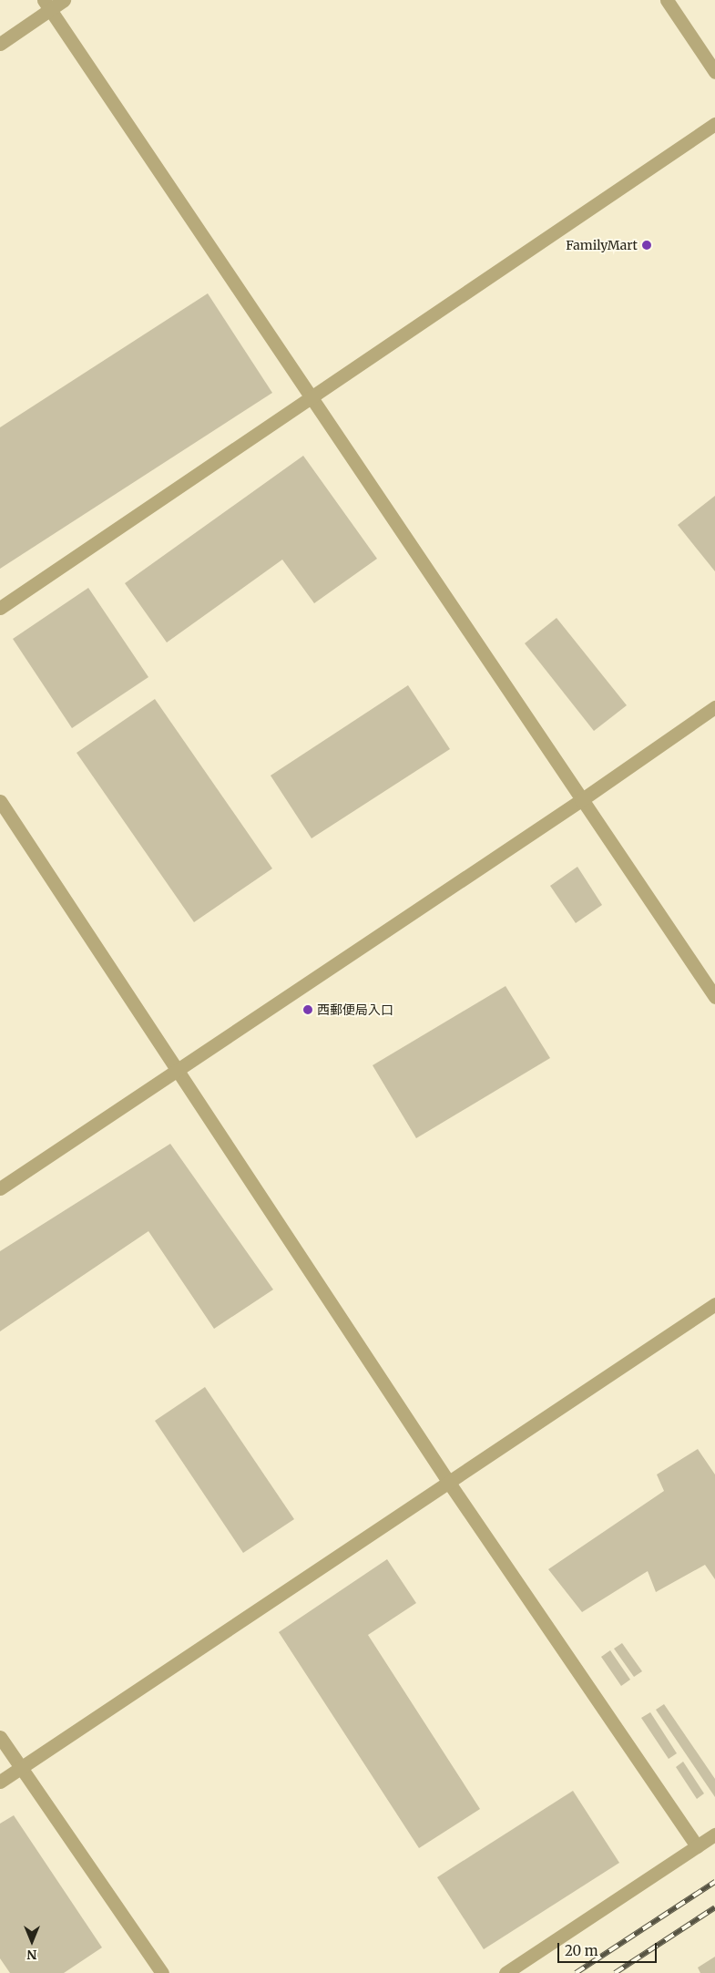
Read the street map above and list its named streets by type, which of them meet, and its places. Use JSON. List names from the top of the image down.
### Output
{
  "places": ["FamilyMart", "西郵便局入口"],
  "scale_bar": "20 m",
  "north": "bottom"
}
